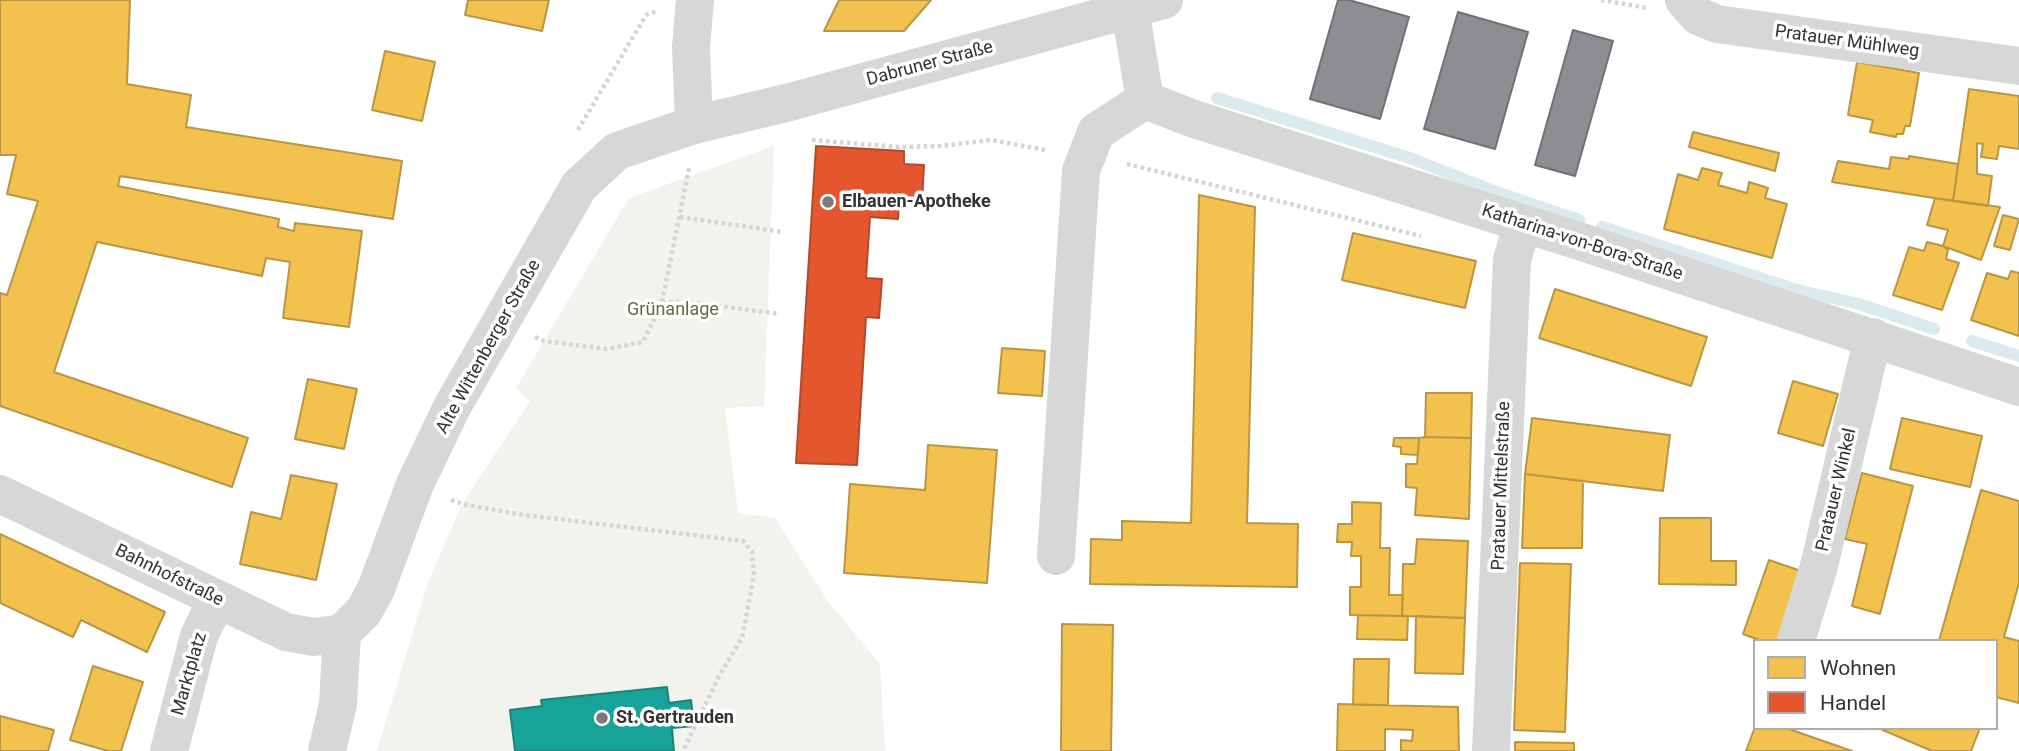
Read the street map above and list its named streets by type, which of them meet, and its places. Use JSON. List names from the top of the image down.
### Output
{
  "streets": {
    "street": [
      "Pratauer Mühlweg",
      "Dabruner Straße",
      "Katharina-von-Bora-Straße",
      "Alte Wittenberger Straße",
      "Pratauer Mittelstraße",
      "Pratauer Winkel",
      "Bahnhofstraße",
      "Marktplatz"
    ]
  },
  "crossings": [
    ["Dabruner Straße", "Alte Wittenberger Straße"],
    ["Katharina-von-Bora-Straße", "Pratauer Mittelstraße"],
    ["Katharina-von-Bora-Straße", "Pratauer Winkel"],
    ["Alte Wittenberger Straße", "Bahnhofstraße"],
    ["Bahnhofstraße", "Marktplatz"]
  ],
  "parks": ["Grünanlage"],
  "places": ["Elbauen-Apotheke", "St. Gertrauden"],
  "legend": ["Wohnen", "Handel"]
}
